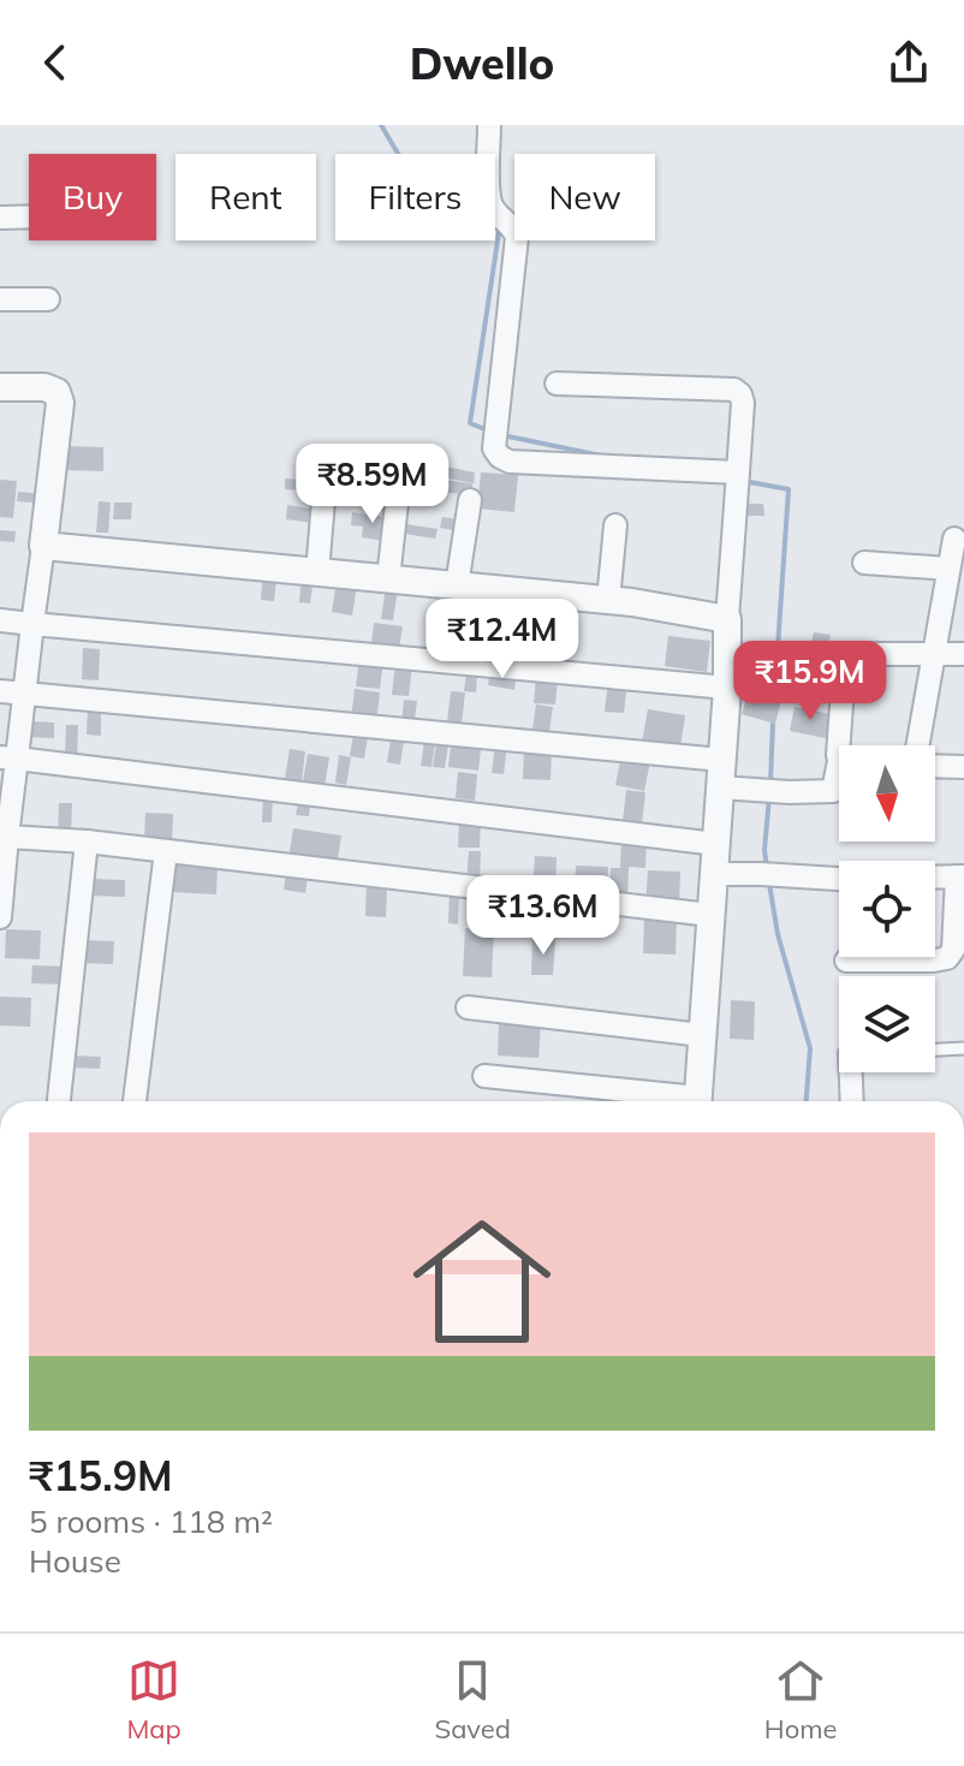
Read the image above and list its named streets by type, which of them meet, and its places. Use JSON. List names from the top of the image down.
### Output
{
  "north": "bottom",
  "page": {
    "header": "Dwello",
    "chip": [
      "Buy",
      "Rent",
      "Filters",
      "New"
    ],
    "price": [
      "₹8.59M",
      "₹12.4M",
      "₹15.9M",
      "₹13.6M"
    ],
    "list": [
      {
        "name": "₹15.9M",
        "note": "5 rooms · 118 m² · House"
      }
    ],
    "tabs": ["Map", "Saved", "Home"]
  }
}
